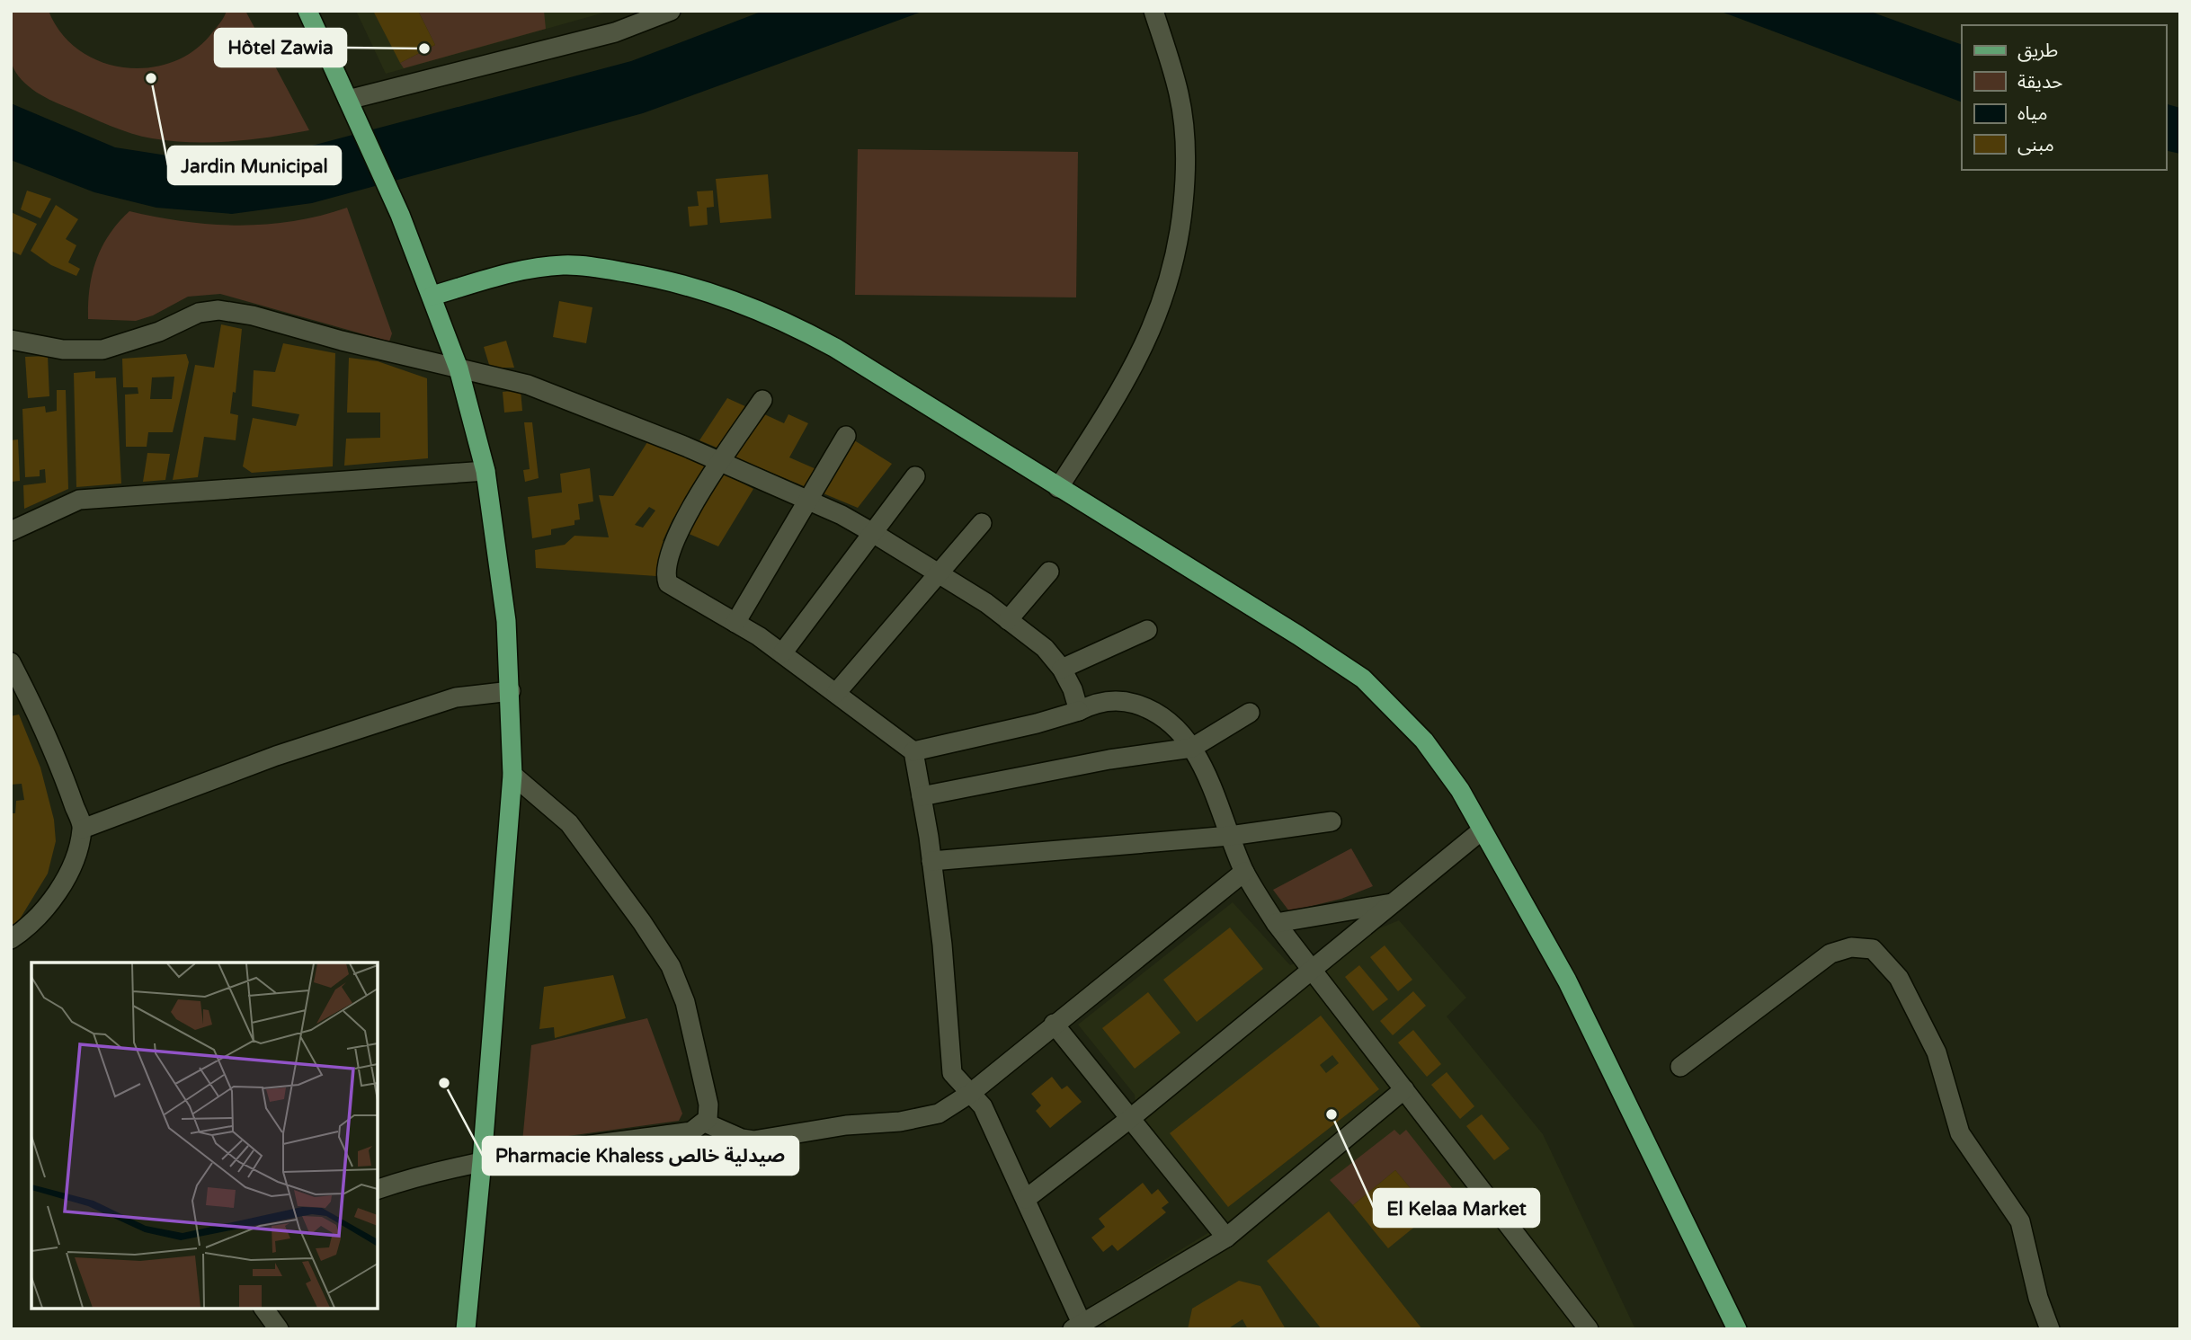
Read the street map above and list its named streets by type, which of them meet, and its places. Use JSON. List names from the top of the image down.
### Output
{
  "places": [
    "Hôtel Zawia",
    "Jardin Municipal",
    "Pharmacie Khaless صيدلية خالص",
    "El Kelaa Market"
  ],
  "legend": [
    "طريق",
    "حديقة",
    "مياه",
    "مبنى"
  ]
}
